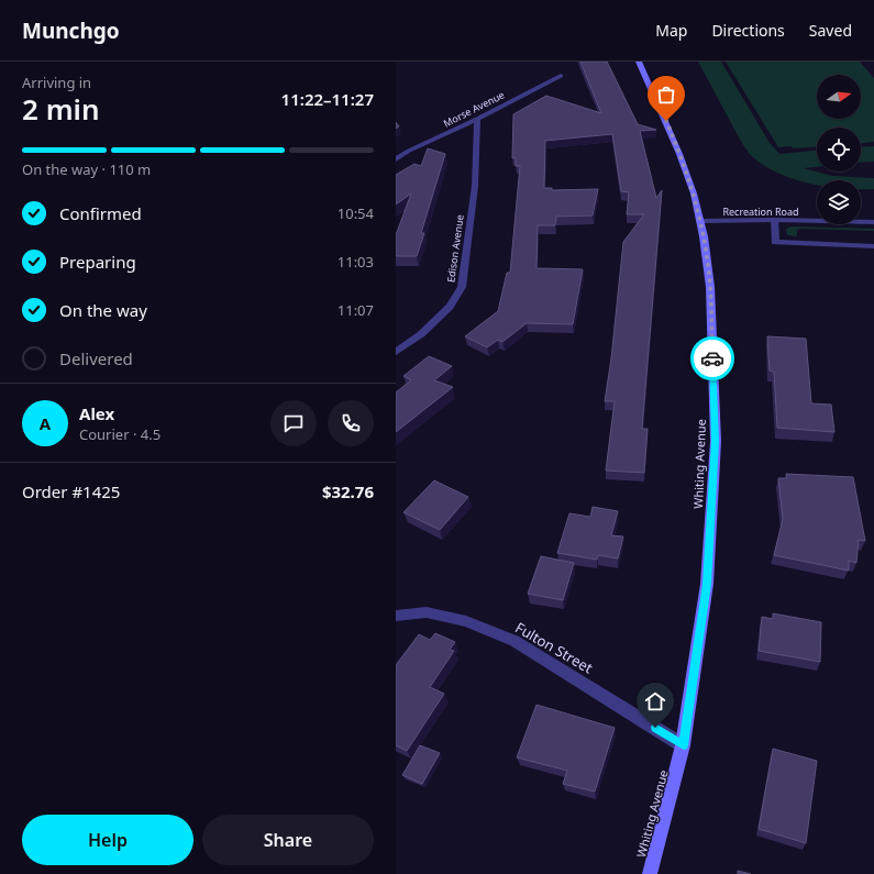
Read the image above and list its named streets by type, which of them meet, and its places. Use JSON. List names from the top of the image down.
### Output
{
  "streets": {
    "street": [
      "Morse Avenue",
      "Recreation Road",
      "Edison Avenue",
      "Whiting Avenue",
      "Fulton Street"
    ]
  },
  "crossings": [
    ["Morse Avenue", "Edison Avenue"],
    ["Recreation Road", "Whiting Avenue"],
    ["Whiting Avenue", "Fulton Street"]
  ],
  "north": "right",
  "page": {
    "header": "Munchgo",
    "nav": ["Map", "Directions", "Saved"],
    "heading": ["2 min", "Arriving in", "11:22–11:27"],
    "panel": [
      "Alex",
      "Courier · 4.5",
      "Order #1425",
      "$32.76"
    ],
    "bar": "On the way · 110 m",
    "list": [
      ["Confirmed", "10:54"],
      ["Preparing", "11:03"],
      ["On the way", "11:07"],
      "Delivered"
    ],
    "round": "A",
    "buttons": ["Help", "Share"]
  }
}
